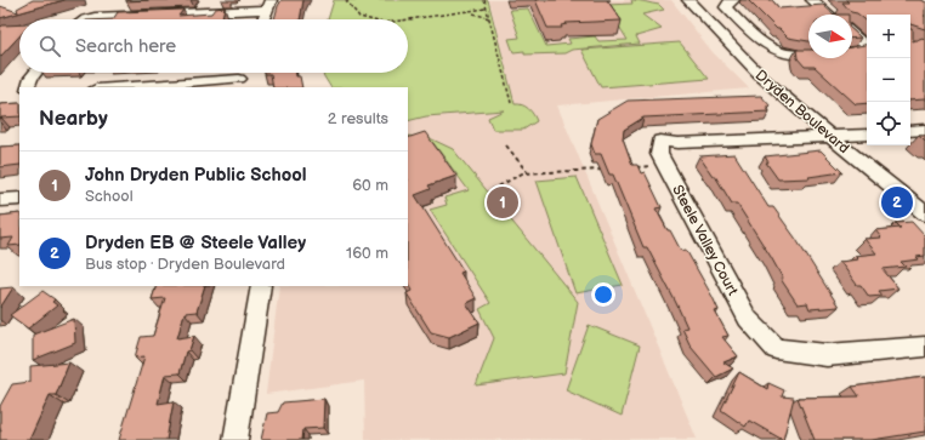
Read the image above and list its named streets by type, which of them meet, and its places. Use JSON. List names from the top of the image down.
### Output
{
  "streets": {
    "street": ["Dryden Boulevard", "Steele Valley Court"]
  },
  "crossings": [
    ["Dryden Boulevard", "Steele Valley Court"]
  ],
  "north": "right",
  "page": {
    "map_buttons": ["+", "−"],
    "search": "Search here",
    "heading": ["Nearby", "2 results"],
    "list": [
      {
        "mark": "1",
        "name": "John Dryden Public School",
        "note": "School",
        "value": "60 m"
      },
      {
        "mark": "2",
        "name": "Dryden EB @ Steele Valley",
        "note": "Bus stop · Dryden Boulevard",
        "value": "160 m"
      }
    ],
    "pins": ["1", "2"]
  }
}
